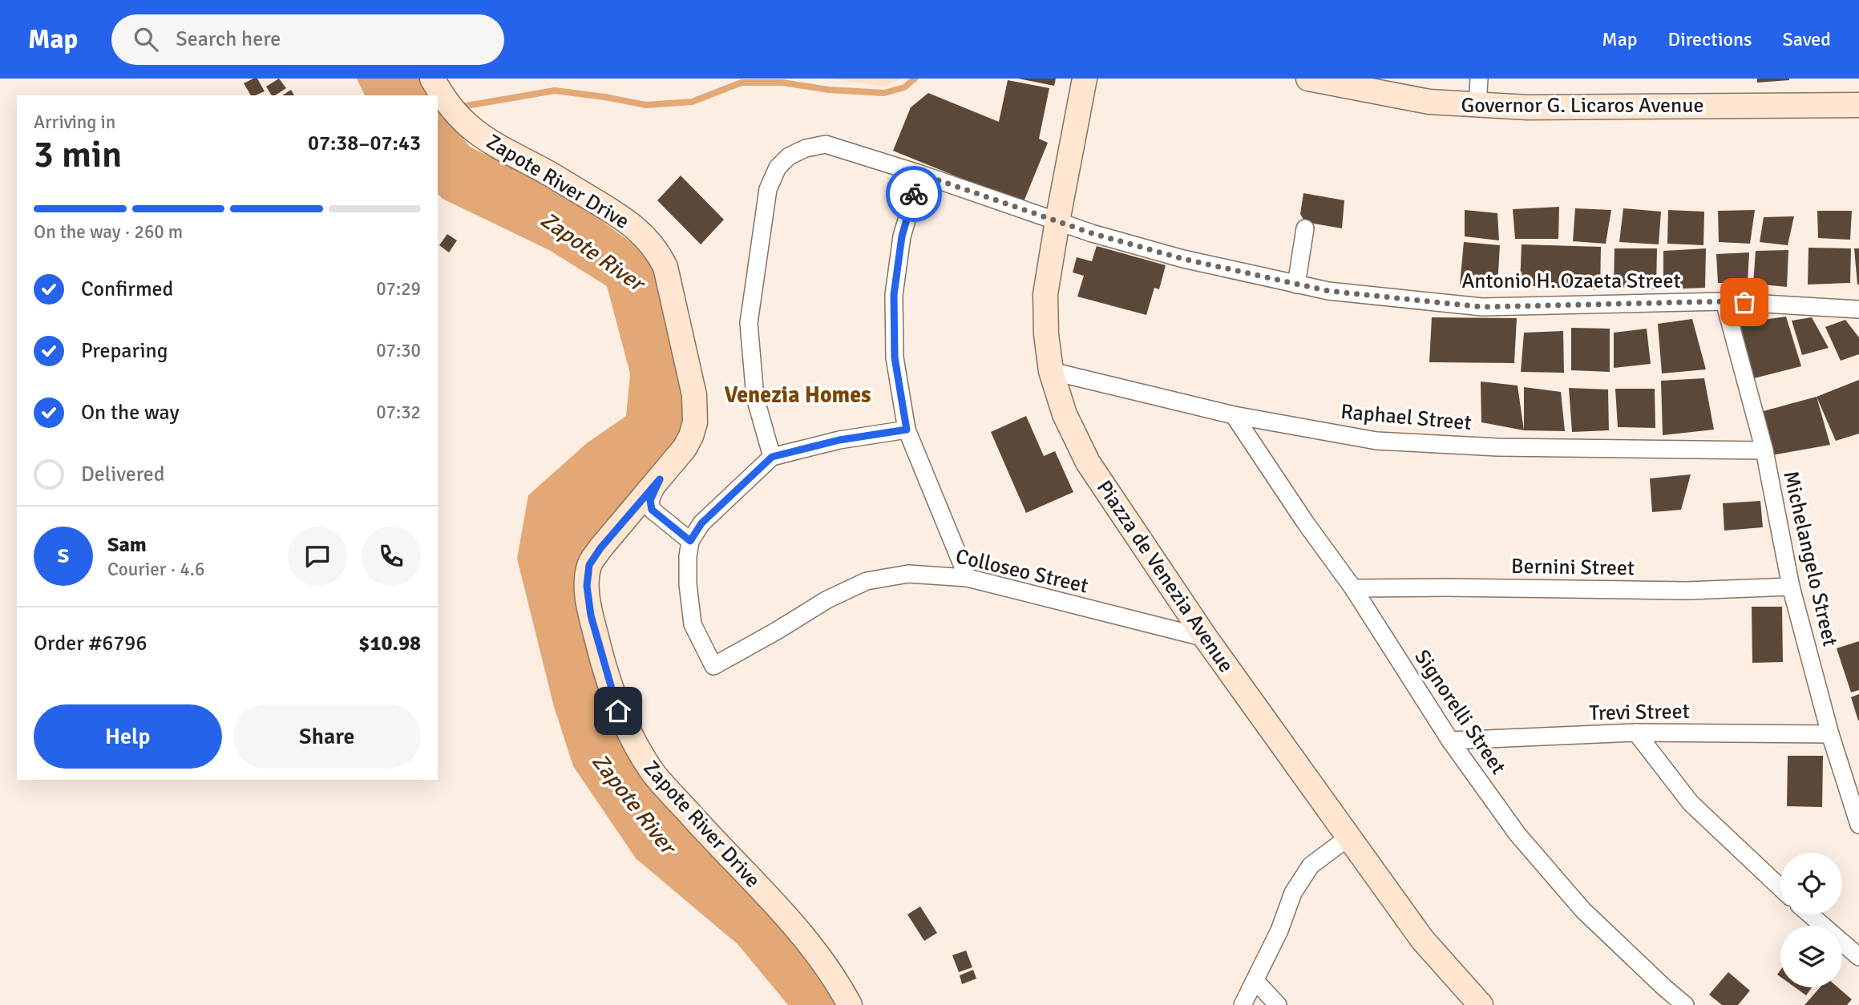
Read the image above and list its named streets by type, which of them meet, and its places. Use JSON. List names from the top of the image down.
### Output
{
  "streets": {
    "street": [
      "Governor G. Licaros Avenue",
      "Zapote River Drive",
      "Antonio H. Ozaeta Street",
      "Raphael Street",
      "Michelangelo Street",
      "Bernini Street",
      "Colloseo Street",
      "Piazza de Venezia Avenue",
      "Signorelli Street",
      "Trevi Street"
    ]
  },
  "crossings": [
    ["Zapote River Drive", "Colloseo Street"],
    ["Antonio H. Ozaeta Street", "Michelangelo Street"],
    ["Antonio H. Ozaeta Street", "Piazza de Venezia Avenue"],
    ["Raphael Street", "Michelangelo Street"],
    ["Raphael Street", "Piazza de Venezia Avenue"],
    ["Raphael Street", "Signorelli Street"],
    ["Michelangelo Street", "Bernini Street"],
    ["Michelangelo Street", "Trevi Street"],
    ["Bernini Street", "Signorelli Street"],
    ["Colloseo Street", "Piazza de Venezia Avenue"],
    ["Signorelli Street", "Trevi Street"]
  ],
  "districts": ["Venezia Homes"],
  "water": ["Zapote River"],
  "page": {
    "header": "Map",
    "search": "Search here",
    "nav": ["Map", "Directions", "Saved"],
    "heading": ["3 min", "Arriving in", "07:38–07:43"],
    "panel": [
      "Sam",
      "Courier · 4.6",
      "Order #6796",
      "$10.98"
    ],
    "bar": "On the way · 260 m",
    "list": [
      ["Confirmed", "07:29"],
      ["Preparing", "07:30"],
      ["On the way", "07:32"],
      "Delivered"
    ],
    "round": "S",
    "buttons": ["Help", "Share"]
  }
}
